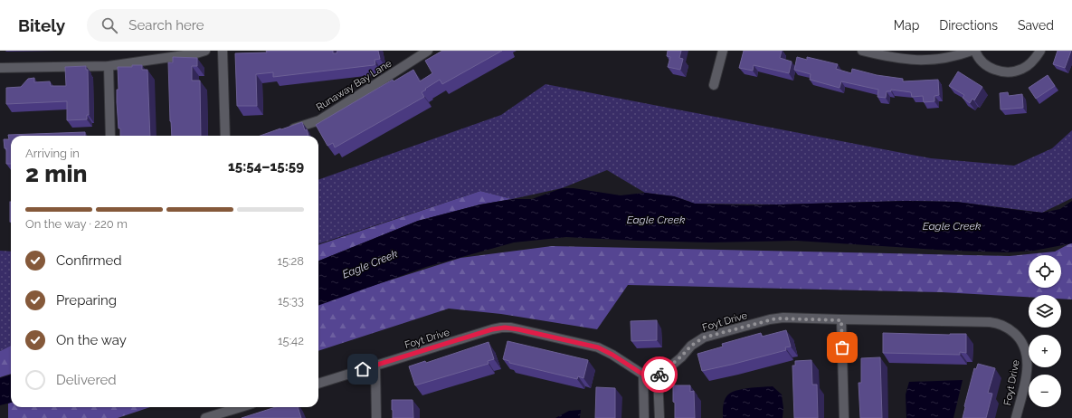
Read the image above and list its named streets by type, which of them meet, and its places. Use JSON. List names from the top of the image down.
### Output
{
  "streets": {
    "street": ["Runaway Bay Lane", "Foyt Drive"]
  },
  "water": ["Eagle Creek"],
  "page": {
    "header": "Bitely",
    "search": "Search here",
    "nav": ["Map", "Directions", "Saved"],
    "heading": ["2 min", "Arriving in", "15:54–15:59"],
    "bar": "On the way · 220 m",
    "list": [
      ["Confirmed", "15:28"],
      ["Preparing", "15:33"],
      ["On the way", "15:42"],
      "Delivered"
    ],
    "map_buttons": ["+", "−"]
  }
}
